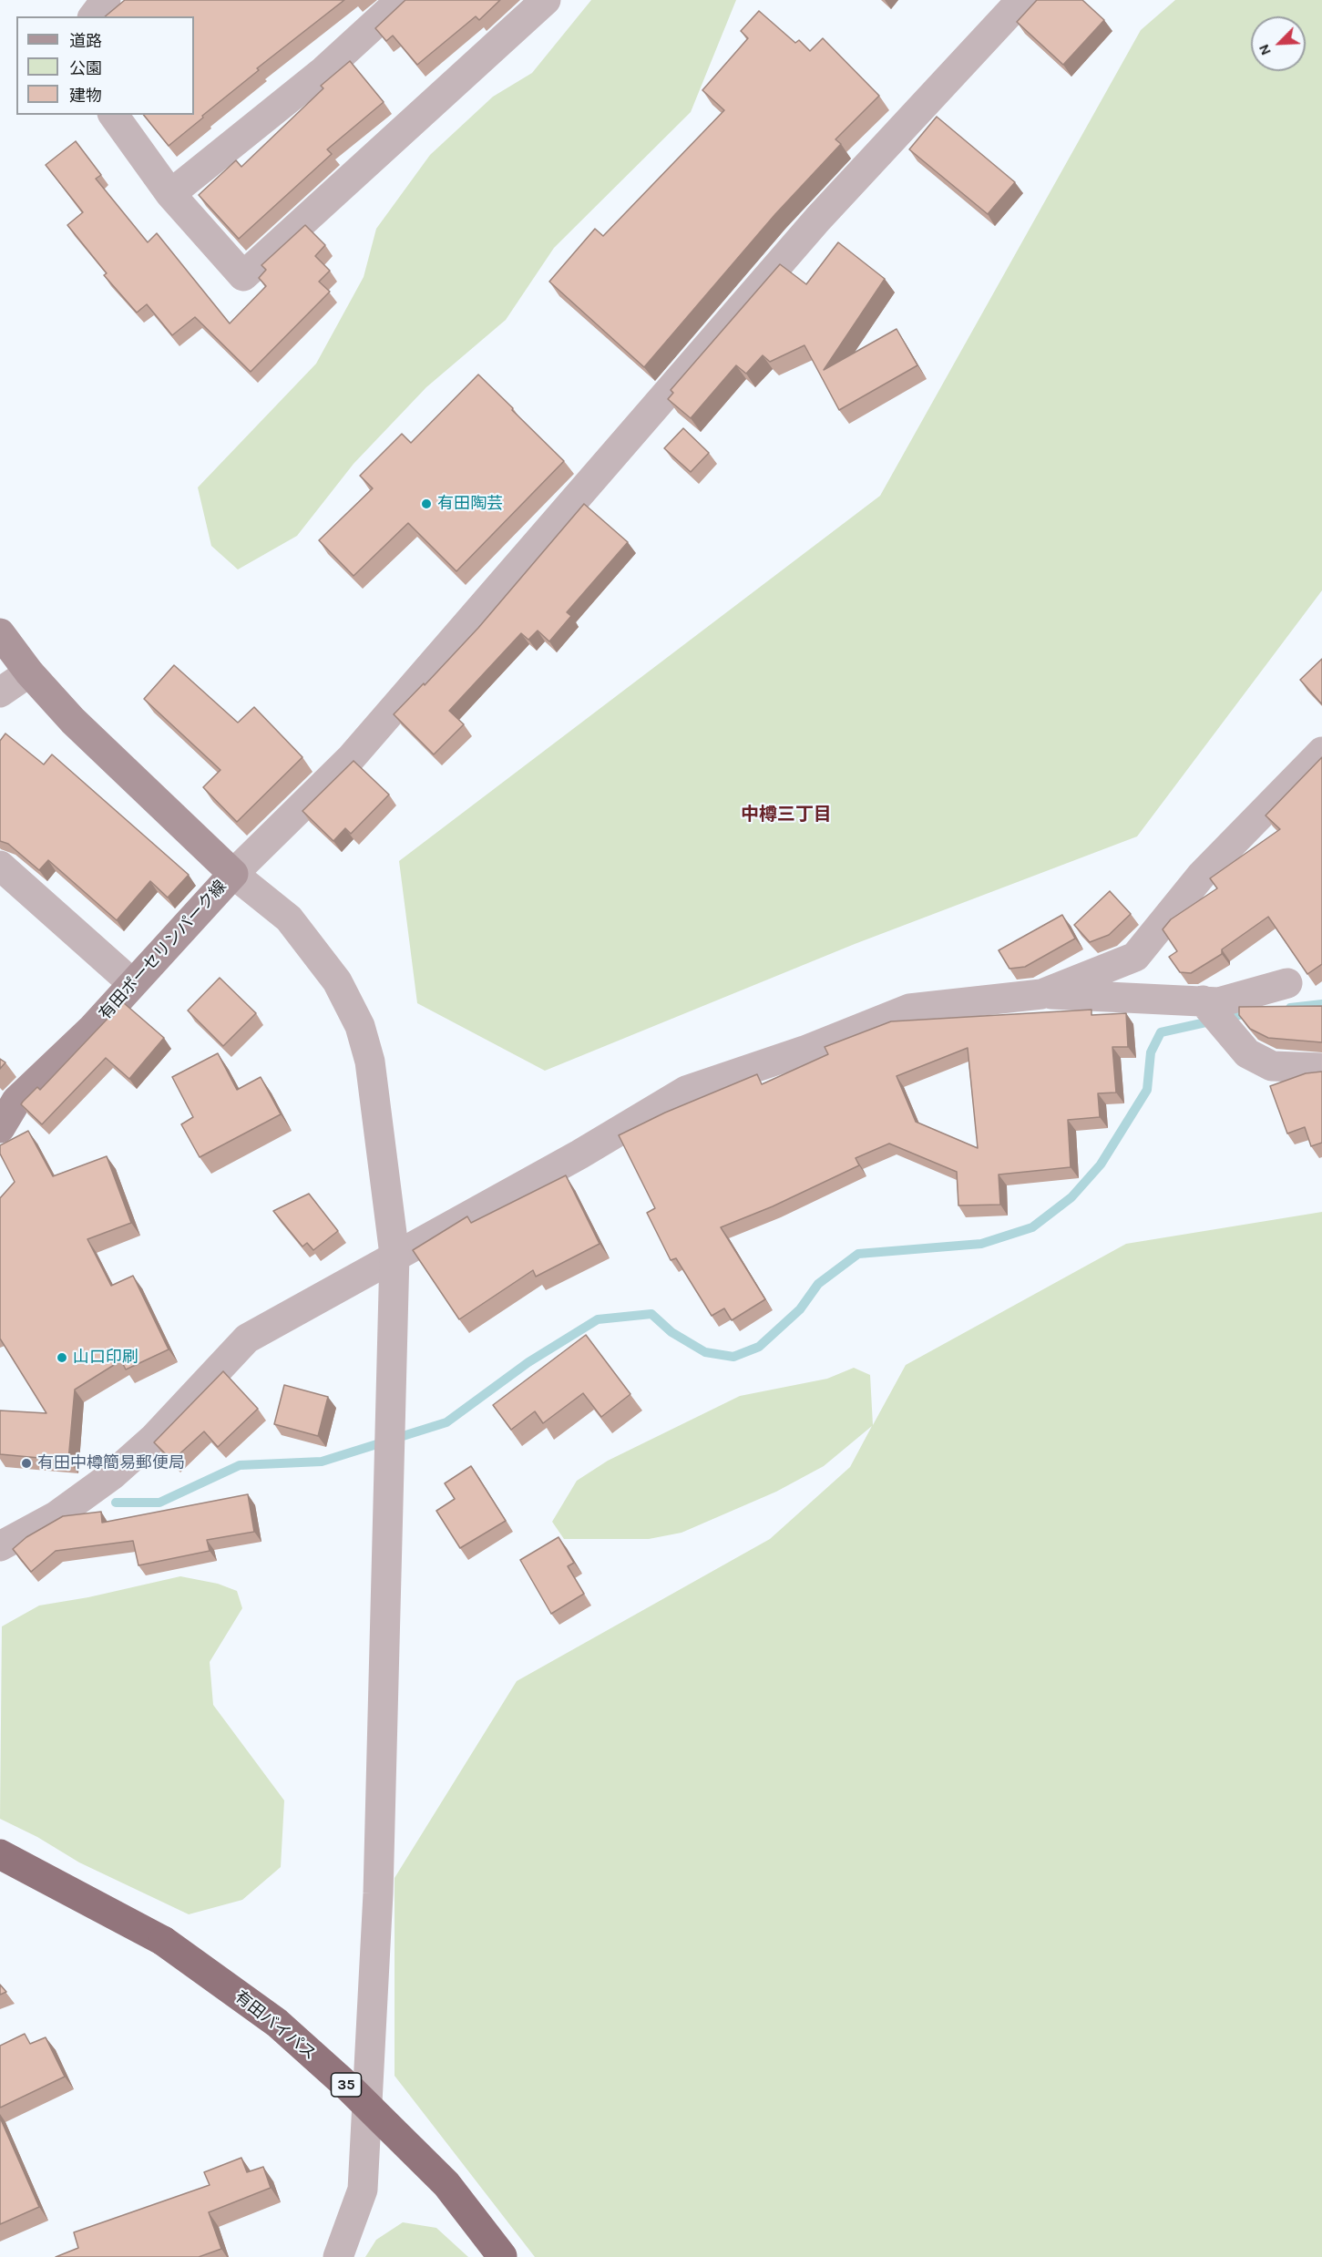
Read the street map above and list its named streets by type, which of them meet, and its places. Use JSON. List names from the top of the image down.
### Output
{
  "streets": {
    "highway": ["有田バイパス", "35"],
    "main road": ["有田ポーセリンパーク線"]
  },
  "districts": ["中樽三丁目"],
  "places": ["有田陶芸", "山口印刷", "有田中樽簡易郵便局"],
  "legend": ["道路", "公園", "建物"],
  "north": "bottom left"
}
